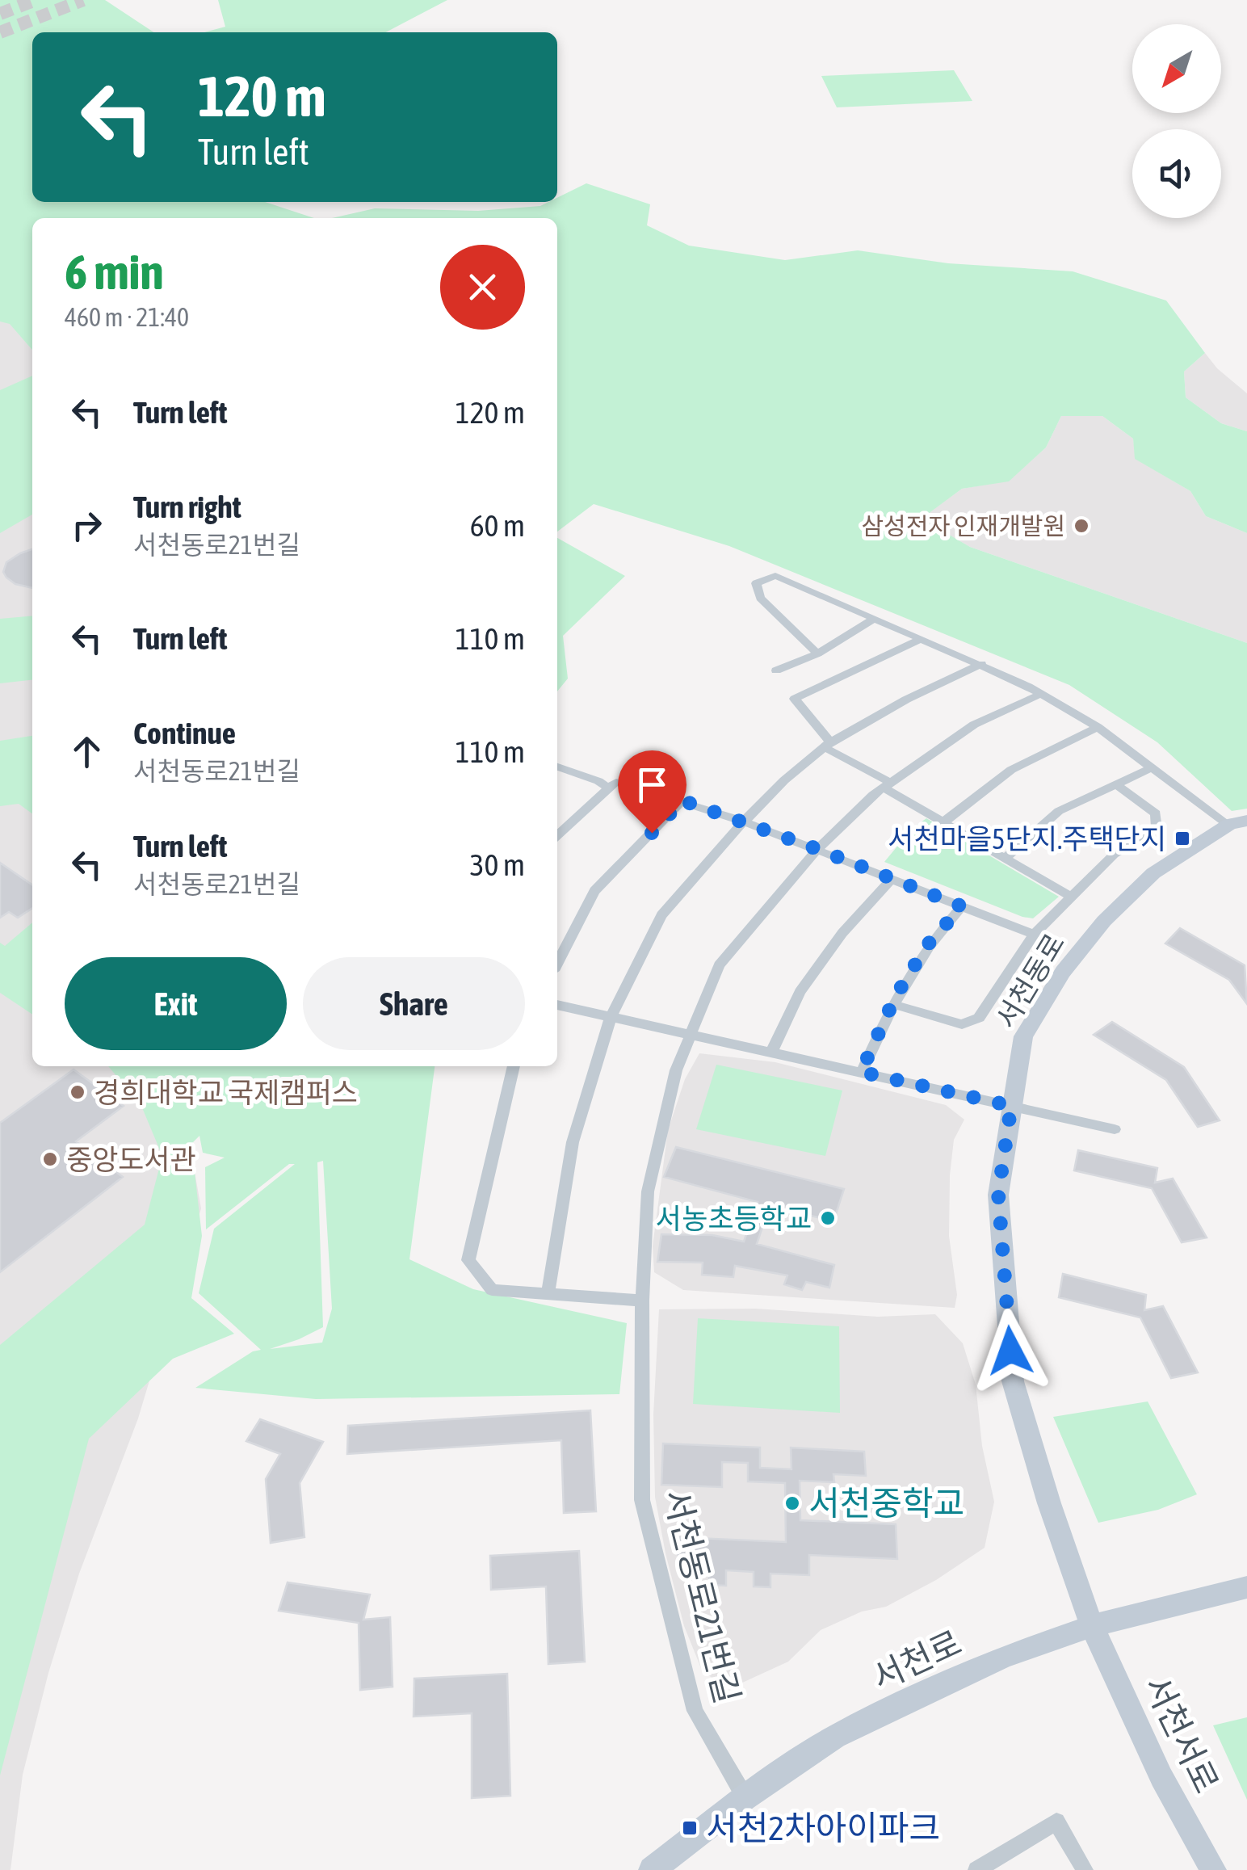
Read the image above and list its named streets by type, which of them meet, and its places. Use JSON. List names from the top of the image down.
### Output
{
  "streets": {
    "street": [
      "서천동로",
      "서천동로21번길",
      "서천로",
      "서천서로"
    ]
  },
  "crossings": [
    ["서천동로", "서천로"],
    ["서천동로", "서천서로"],
    ["서천동로21번길", "서천로"],
    ["서천로", "서천서로"]
  ],
  "places": {
    "other": [
      "삼성전자 인재개발원",
      "경희대학교 국제캠퍼스",
      "중앙도서관",
      "서농초등학교",
      "서천중학교"
    ],
    "transit": ["서천마을5단지.주택단지", "서천2차아이파크"]
  },
  "north": "bottom left",
  "page": {
    "turn": ["120 m", "Turn left"],
    "heading": ["6 min", "460 m · 21:40"],
    "list": [
      {
        "name": "Turn left",
        "value": "120 m"
      },
      {
        "name": "Turn right",
        "note": "서천동로21번길",
        "value": "60 m"
      },
      {
        "name": "Turn left",
        "value": "110 m"
      },
      {
        "name": "Continue",
        "note": "서천동로21번길",
        "value": "110 m"
      },
      {
        "name": "Turn left",
        "note": "서천동로21번길",
        "value": "30 m"
      }
    ],
    "buttons": ["Exit", "Share"]
  }
}
